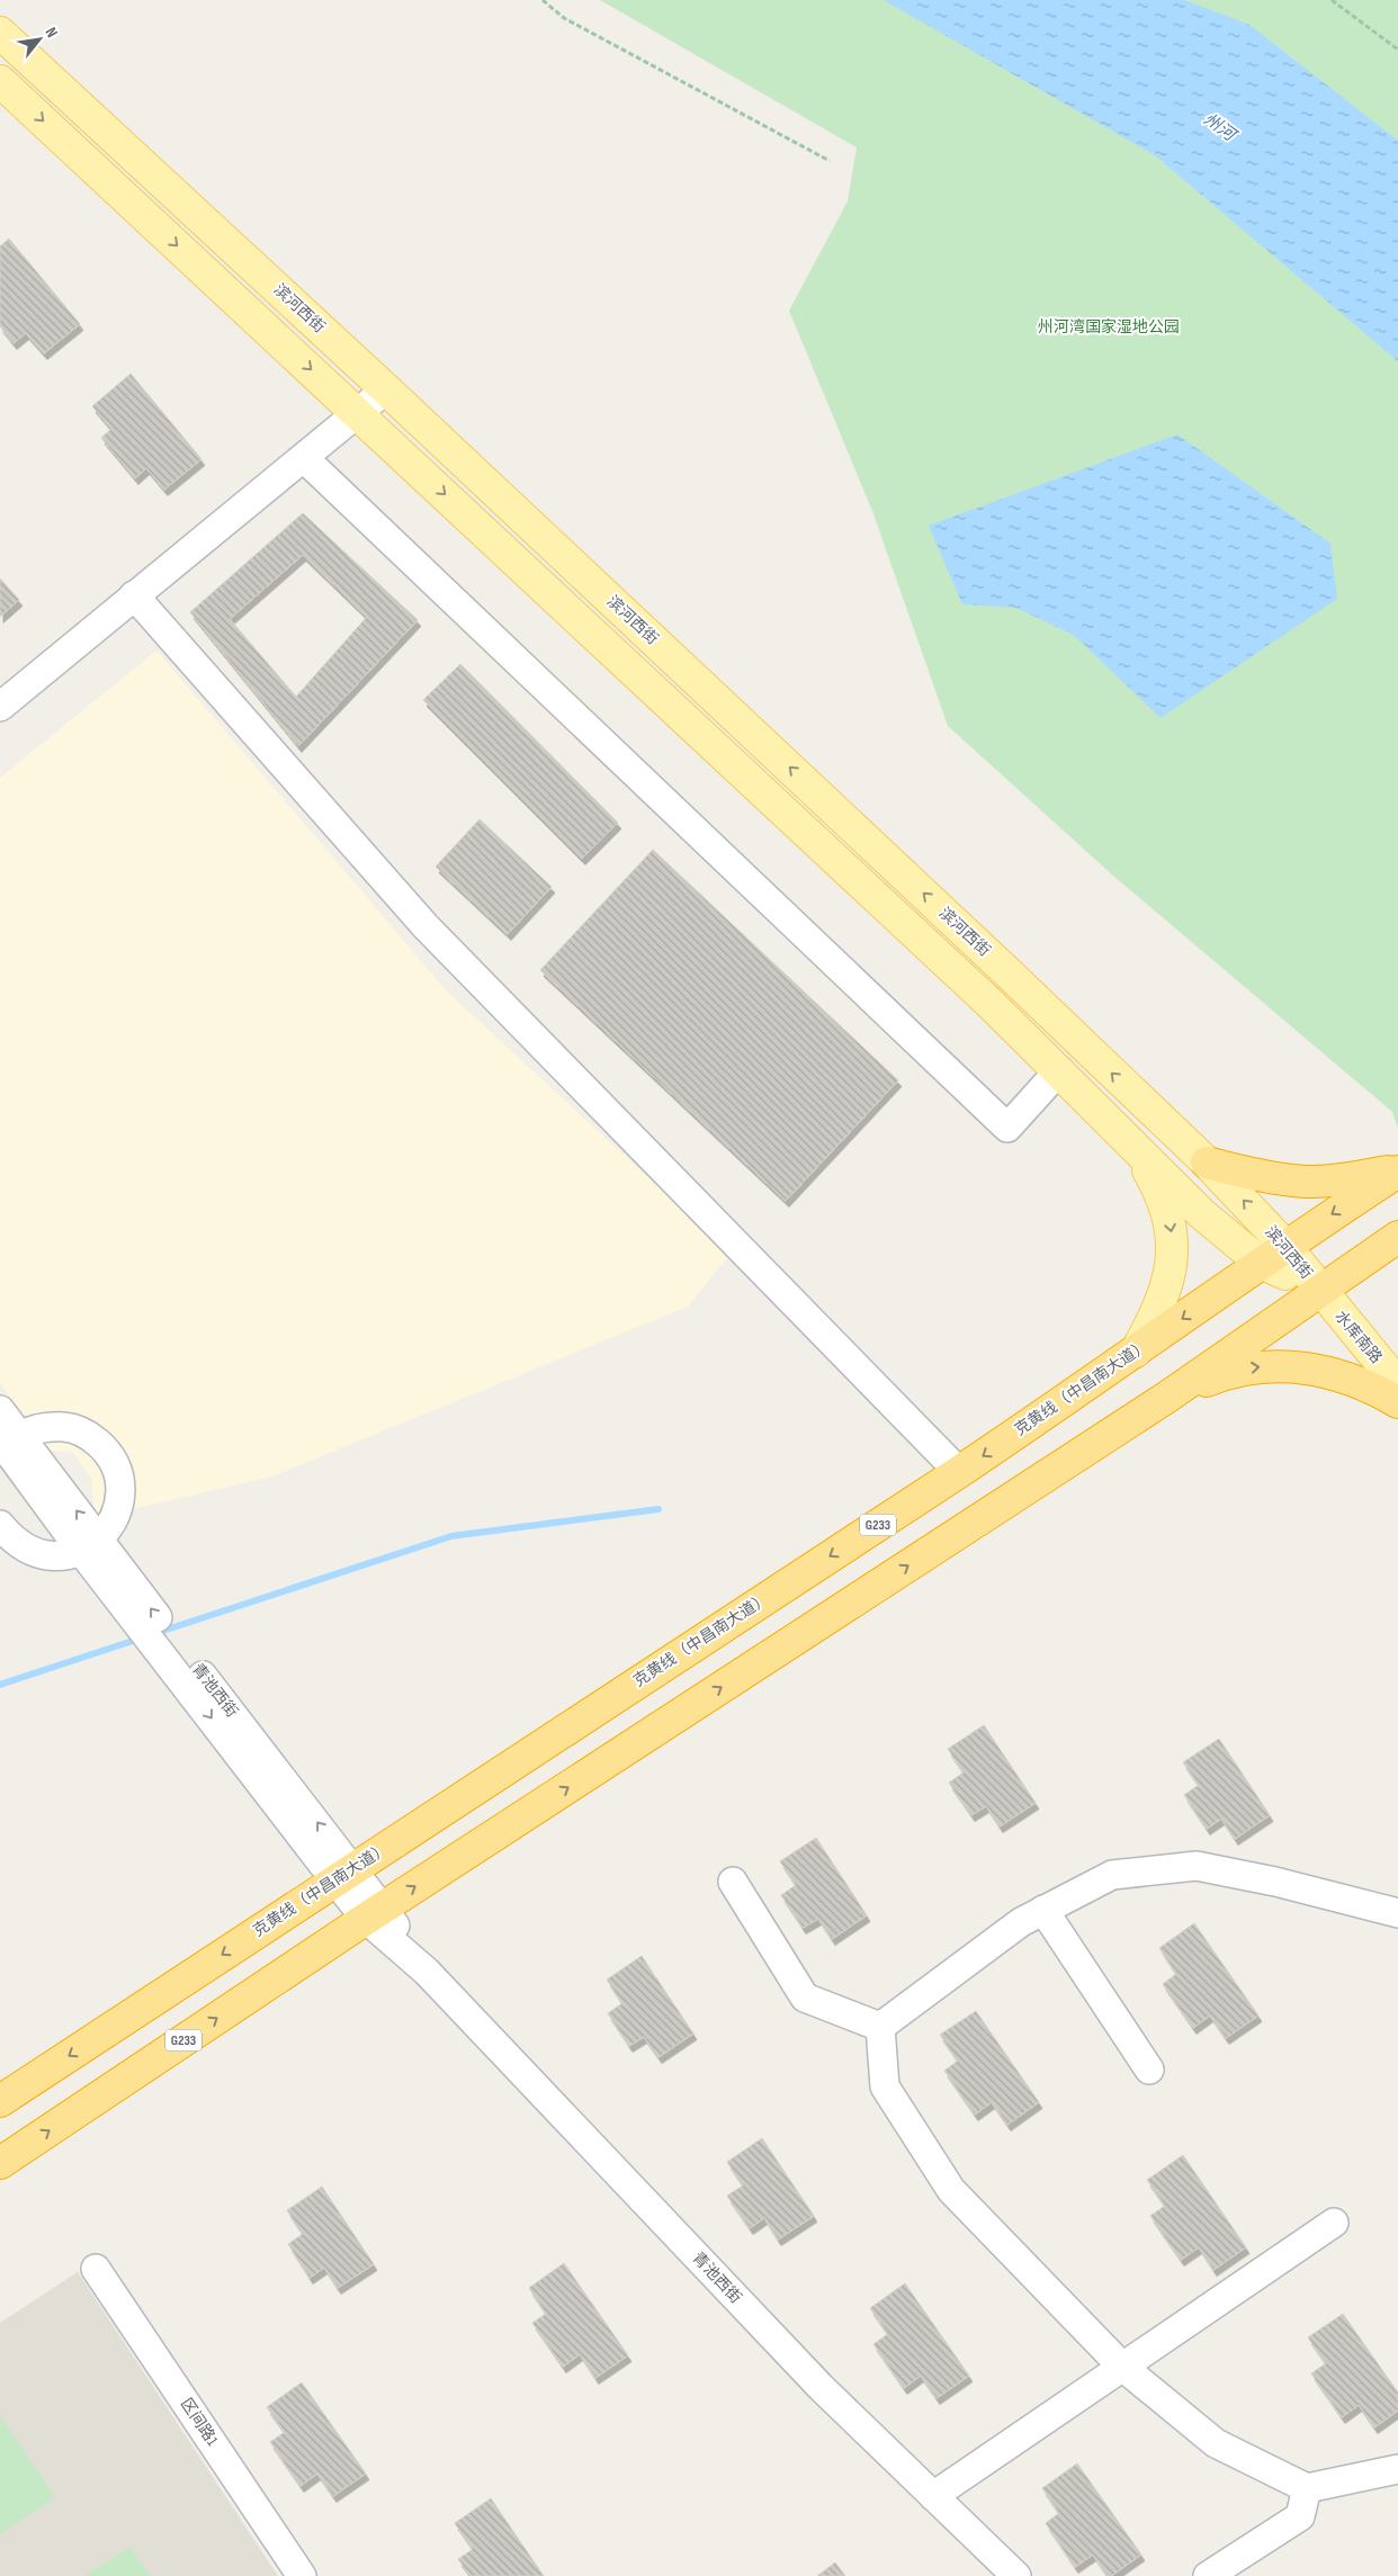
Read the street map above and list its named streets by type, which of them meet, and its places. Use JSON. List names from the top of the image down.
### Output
{
  "streets": {
    "highway": ["克黄线（中昌南大道）", "G233"],
    "main road": ["滨河西街", "水库南路"],
    "street": ["青池西街", "区间路1"]
  },
  "crossings": [
    ["滨河西街", "水库南路"],
    ["滨河西街", "克黄线（中昌南大道）"],
    ["滨河西街", "G233"],
    ["水库南路", "G233"],
    ["克黄线（中昌南大道）", "青池西街"],
    ["G233", "青池西街"]
  ],
  "water": ["州河"],
  "parks": ["州河湾国家湿地公园"],
  "north": "top right"
}
